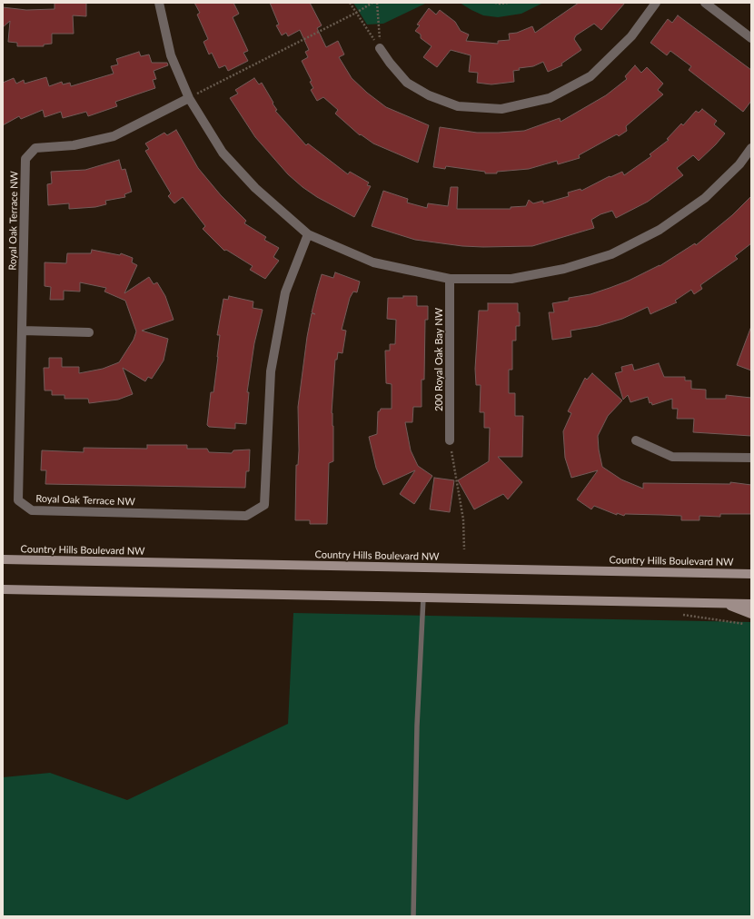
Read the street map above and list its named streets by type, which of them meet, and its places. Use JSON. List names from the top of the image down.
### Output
{
  "streets": {
    "main road": ["Country Hills Boulevard NW"],
    "street": ["Royal Oak Terrace NW", "200 Royal Oak Bay NW"]
  }
}
